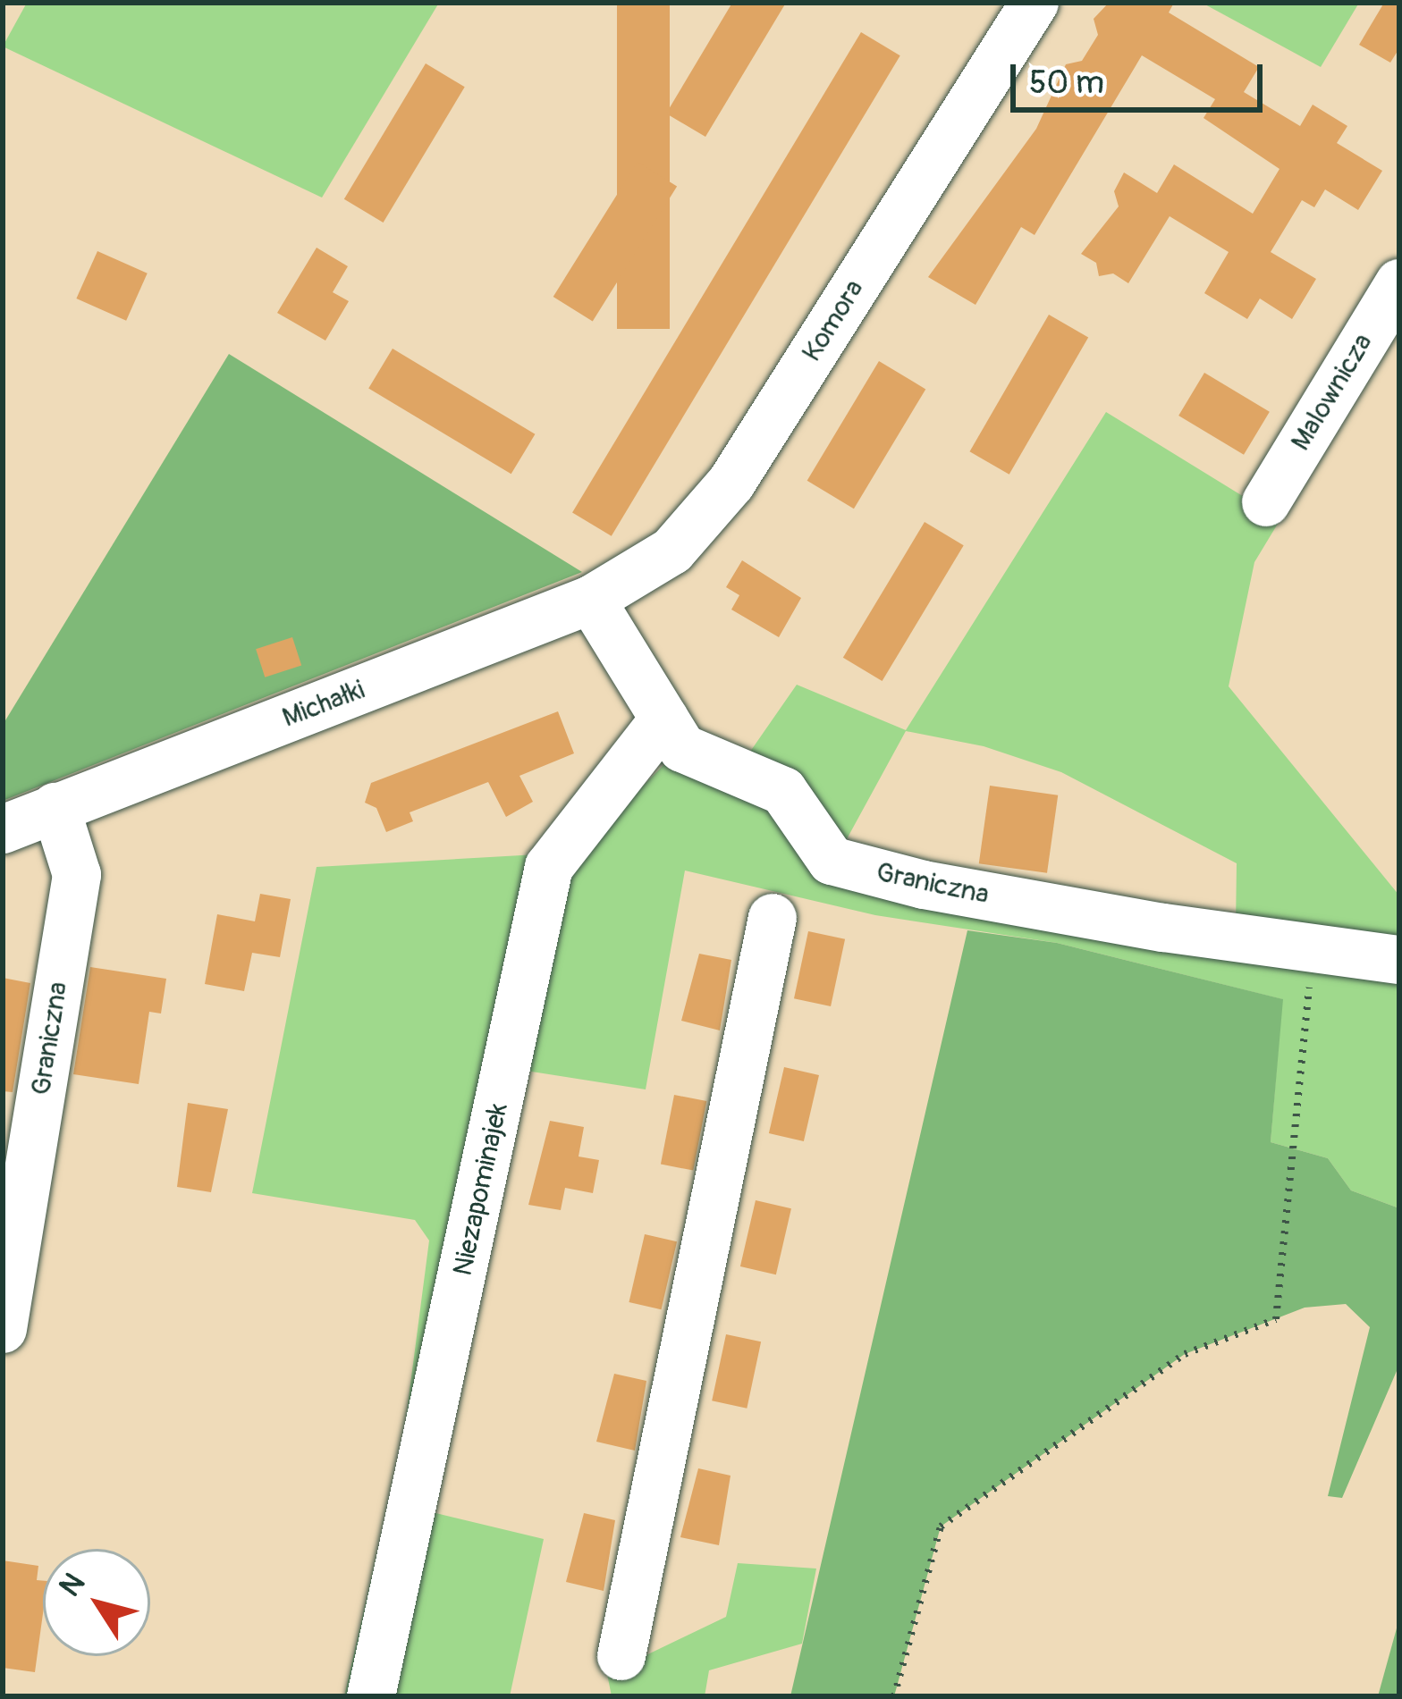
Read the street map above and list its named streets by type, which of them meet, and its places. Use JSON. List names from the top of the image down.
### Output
{
  "streets": {
    "street": [
      "Komora",
      "Malownicza",
      "Michałki",
      "Graniczna",
      "Niezapominajek"
    ]
  },
  "crossings": [
    ["Komora", "Michałki"],
    ["Komora", "Graniczna"],
    ["Michałki", "Graniczna"],
    ["Graniczna", "Niezapominajek"]
  ],
  "scale_bar": "50 m",
  "north": "top left"
}
